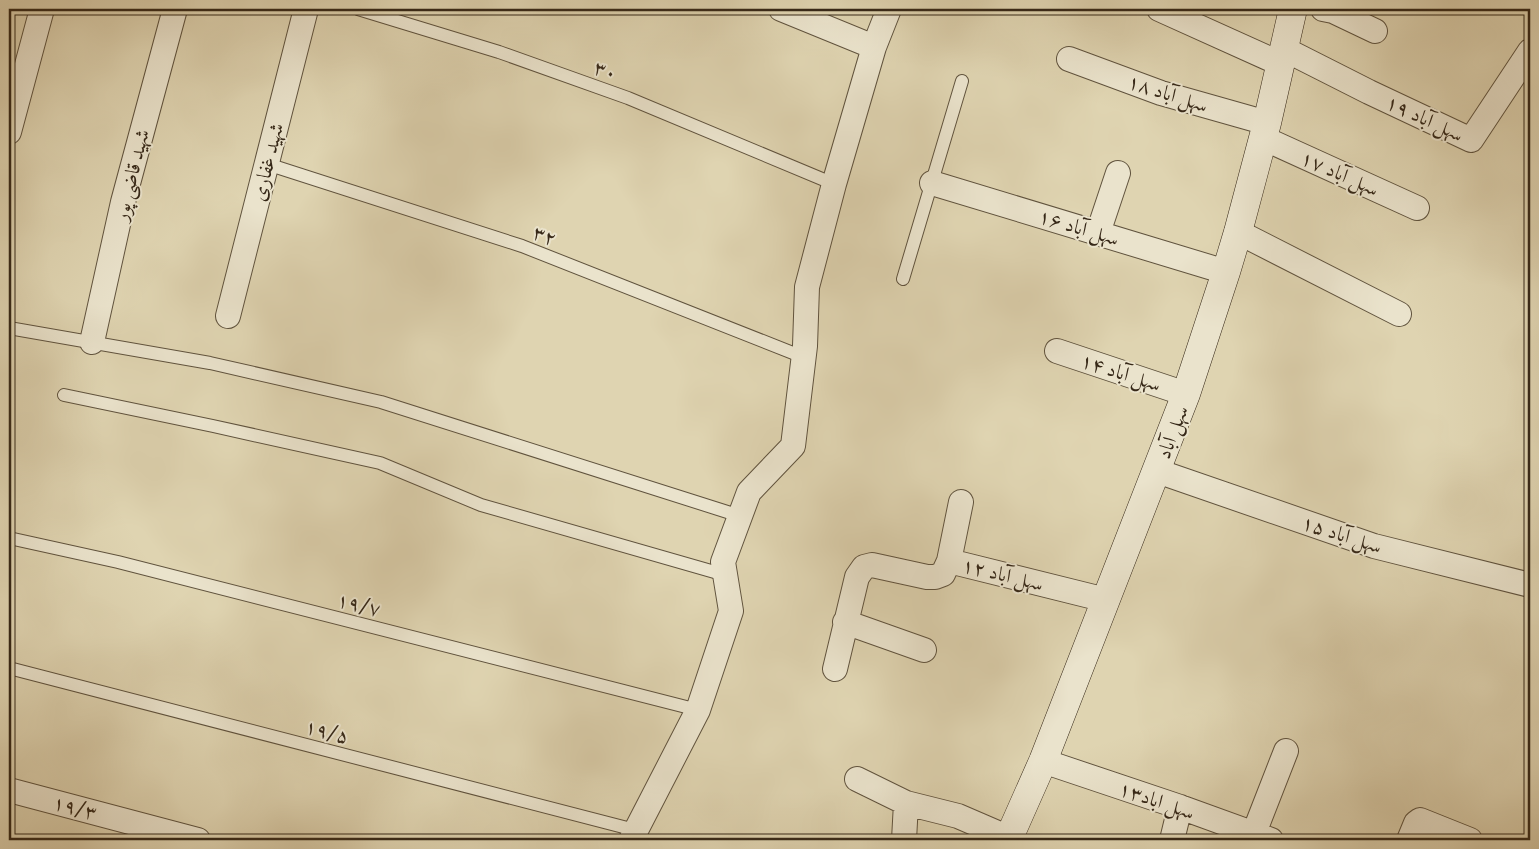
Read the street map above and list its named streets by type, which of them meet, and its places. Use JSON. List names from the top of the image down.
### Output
{
  "streets": {
    "street": [
      "سهل آباد ۱۸",
      "سهل آباد ۱۹",
      "شهید غفاری",
      "سهل آباد ۱۷",
      "شهید قاضی پور",
      "سهل آباد ۱۶",
      "سهل آباد ۱۴",
      "سهل آباد",
      "سهل آباد ۱۵",
      "سهل آباد ۱۲",
      "سهل اباد۱۳",
      "۱۹/۳"
    ],
    "lane": [
      "۳۰",
      "۳۲",
      "۱۹/۷",
      "۱۹/۵"
    ]
  },
  "crossings": [
    ["سهل آباد ۱۸", "سهل آباد ۱۷"],
    ["سهل آباد ۱۸", "سهل آباد"],
    ["سهل آباد ۱۹", "سهل آباد"],
    ["شهید غفاری", "۳۲"],
    ["سهل آباد ۱۷", "سهل آباد"],
    ["سهل آباد ۱۶", "سهل آباد"],
    ["سهل آباد ۱۴", "سهل آباد"],
    ["سهل آباد", "سهل آباد ۱۵"],
    ["سهل آباد", "سهل آباد ۱۲"],
    ["سهل آباد", "سهل اباد۱۳"]
  ]
}
